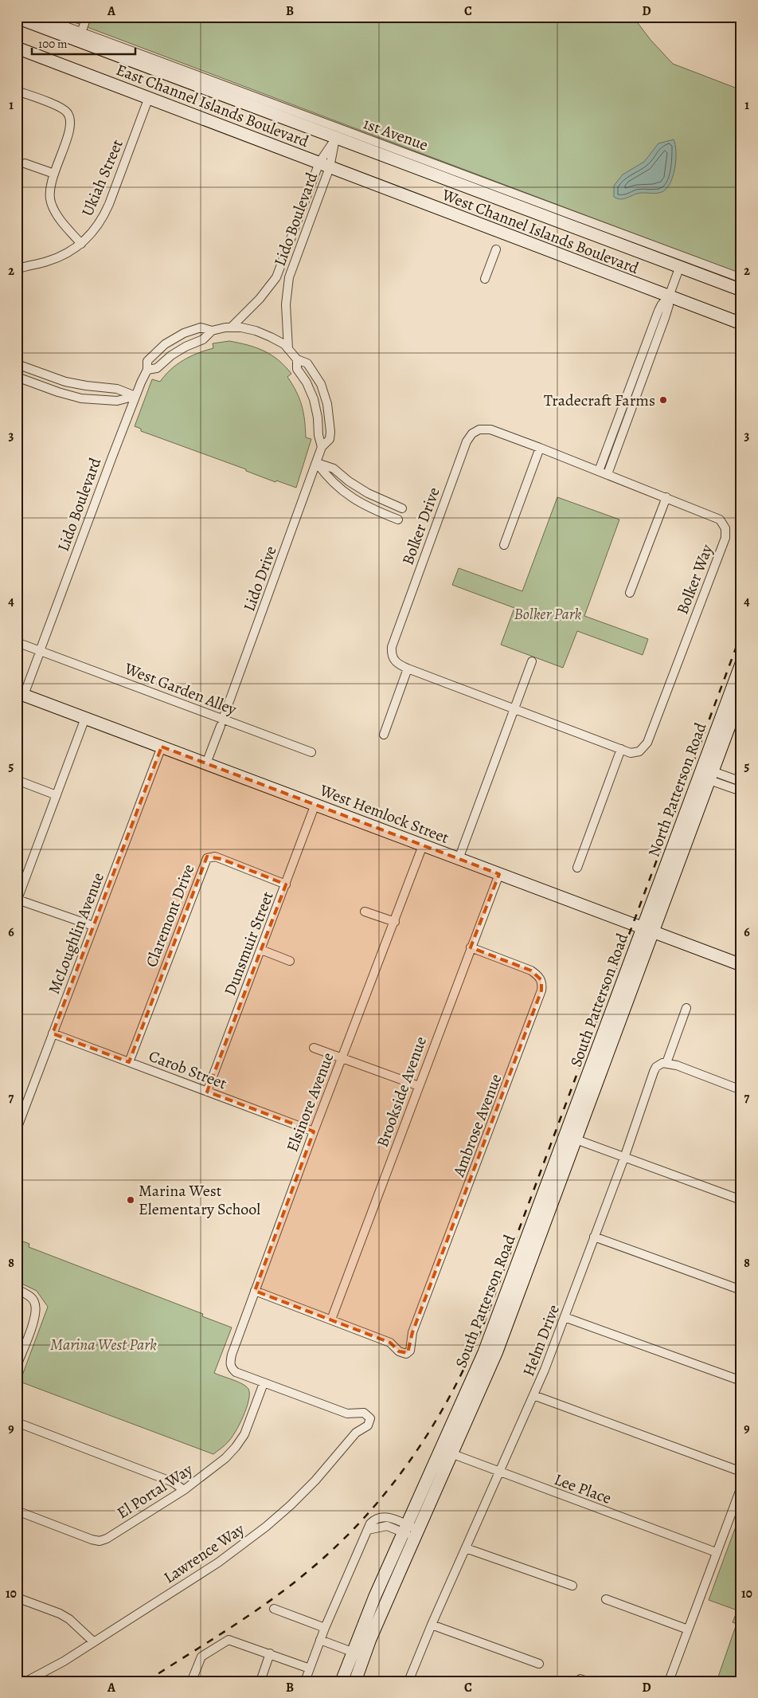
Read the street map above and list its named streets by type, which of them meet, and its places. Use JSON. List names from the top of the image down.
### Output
{
  "streets": {
    "street": [
      "East Channel Islands Boulevard",
      "1st Avenue",
      "Ukiah Street",
      "Lido Boulevard",
      "West Channel Islands Boulevard",
      "Bolker Drive",
      "Lido Drive",
      "Bolker Way",
      "West Garden Alley",
      "North Patterson Road",
      "West Hemlock Street",
      "Claremont Drive",
      "McLoughlin Avenue",
      "Dunsmuir Street",
      "South Patterson Road",
      "Carob Street",
      "Brookside Avenue",
      "Elsinore Avenue",
      "Ambrose Avenue",
      "Helm Drive",
      "Lee Place",
      "El Portal Way",
      "Lawrence Way"
    ]
  },
  "crossings": [
    ["East Channel Islands Boulevard", "Ukiah Street"],
    ["East Channel Islands Boulevard", "Lido Boulevard"],
    ["East Channel Islands Boulevard", "West Channel Islands Boulevard"],
    ["Lido Boulevard", "West Channel Islands Boulevard"],
    ["Lido Boulevard", "Lido Drive"],
    ["Lido Boulevard", "West Garden Alley"],
    ["Lido Boulevard", "West Hemlock Street"],
    ["Bolker Drive", "Bolker Way"],
    ["Lido Drive", "West Garden Alley"],
    ["Lido Drive", "West Hemlock Street"],
    ["North Patterson Road", "West Hemlock Street"],
    ["North Patterson Road", "South Patterson Road"],
    ["West Hemlock Street", "McLoughlin Avenue"],
    ["West Hemlock Street", "Dunsmuir Street"],
    ["West Hemlock Street", "South Patterson Road"],
    ["West Hemlock Street", "Brookside Avenue"],
    ["West Hemlock Street", "Elsinore Avenue"],
    ["Claremont Drive", "Dunsmuir Street"],
    ["Claremont Drive", "Carob Street"],
    ["McLoughlin Avenue", "Carob Street"],
    ["Dunsmuir Street", "Carob Street"],
    ["South Patterson Road", "Lee Place"],
    ["Carob Street", "Elsinore Avenue"],
    ["Brookside Avenue", "Ambrose Avenue"],
    ["Elsinore Avenue", "El Portal Way"],
    ["Elsinore Avenue", "Lawrence Way"],
    ["Helm Drive", "Lee Place"],
    ["El Portal Way", "Lawrence Way"]
  ],
  "parks": ["Bolker Park", "Marina West Park"],
  "places": ["Tradecraft Farms", "Marina West Elementary School"],
  "scale_bar": "100 m",
  "grid": {
    "columns": [
      "A",
      "B",
      "C",
      "D"
    ],
    "rows": [
      "1",
      "2",
      "3",
      "4",
      "5",
      "6",
      "7",
      "8",
      "9",
      "10"
    ]
  }
}
